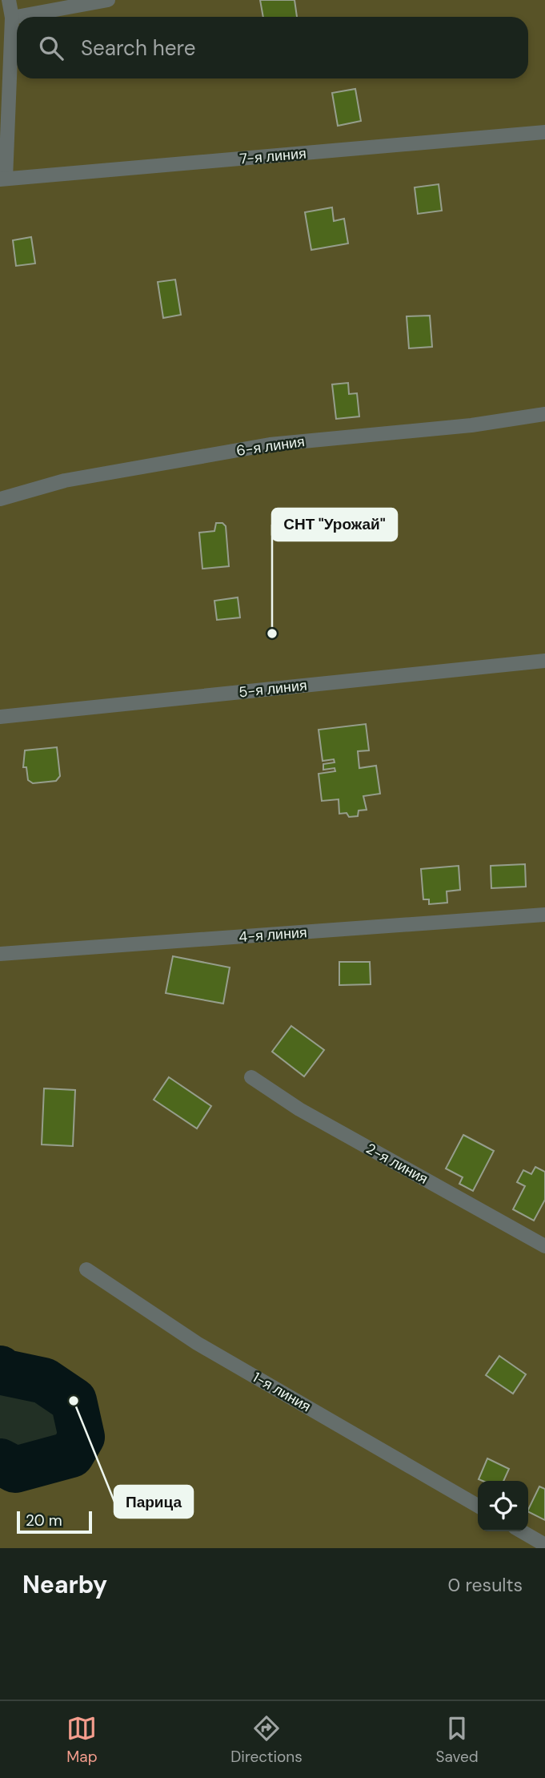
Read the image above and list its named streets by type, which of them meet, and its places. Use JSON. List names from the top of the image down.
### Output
{
  "streets": {
    "street": [
      "7-я линия",
      "6-я линия",
      "5-я линия",
      "4-я линия",
      "2-я линия",
      "1-я линия"
    ]
  },
  "places": ["СНТ \"Урожай\"", "Парица"],
  "scale_bar": "20 m",
  "page": {
    "search": "Search here",
    "scale": "20 m",
    "heading": ["Nearby", "0 results"],
    "nav": ["Map", "Directions", "Saved"]
  }
}
